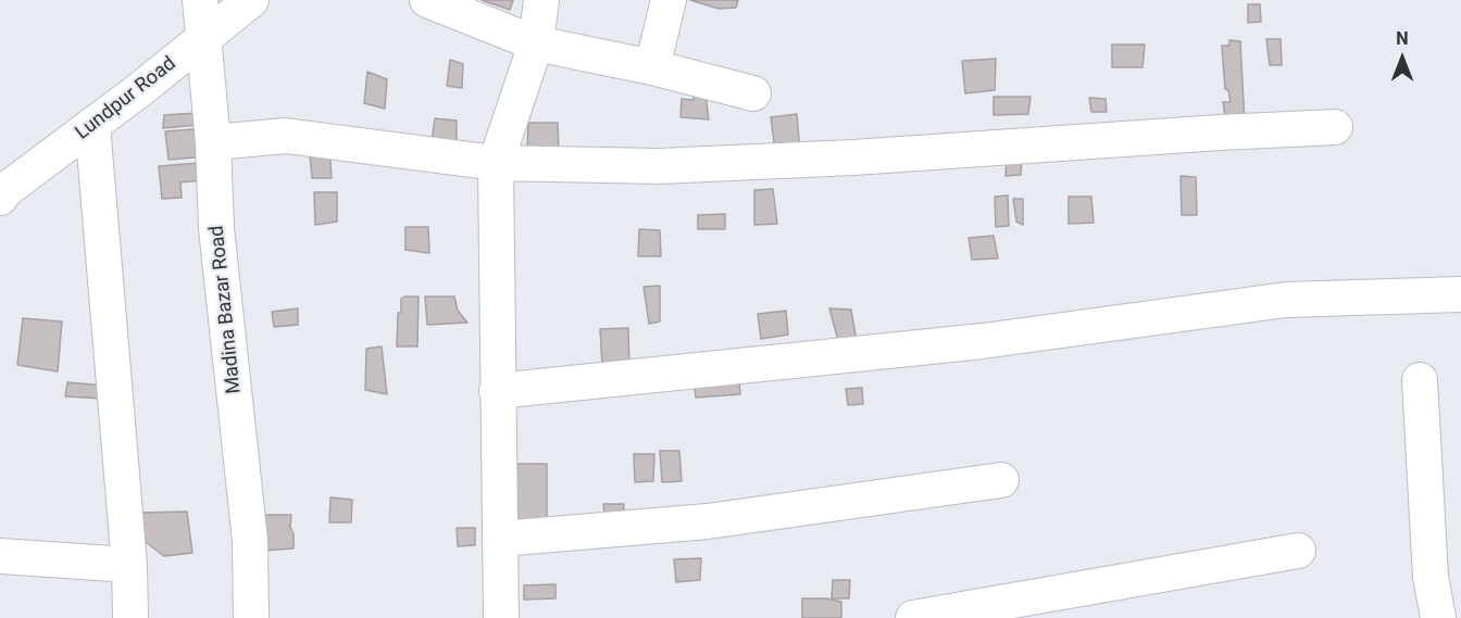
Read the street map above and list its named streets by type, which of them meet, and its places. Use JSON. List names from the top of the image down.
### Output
{
  "streets": {
    "street": ["Lundpur Road", "Madina Bazar Road"]
  },
  "crossings": [
    ["Lundpur Road", "Madina Bazar Road"]
  ],
  "north": "top"
}
